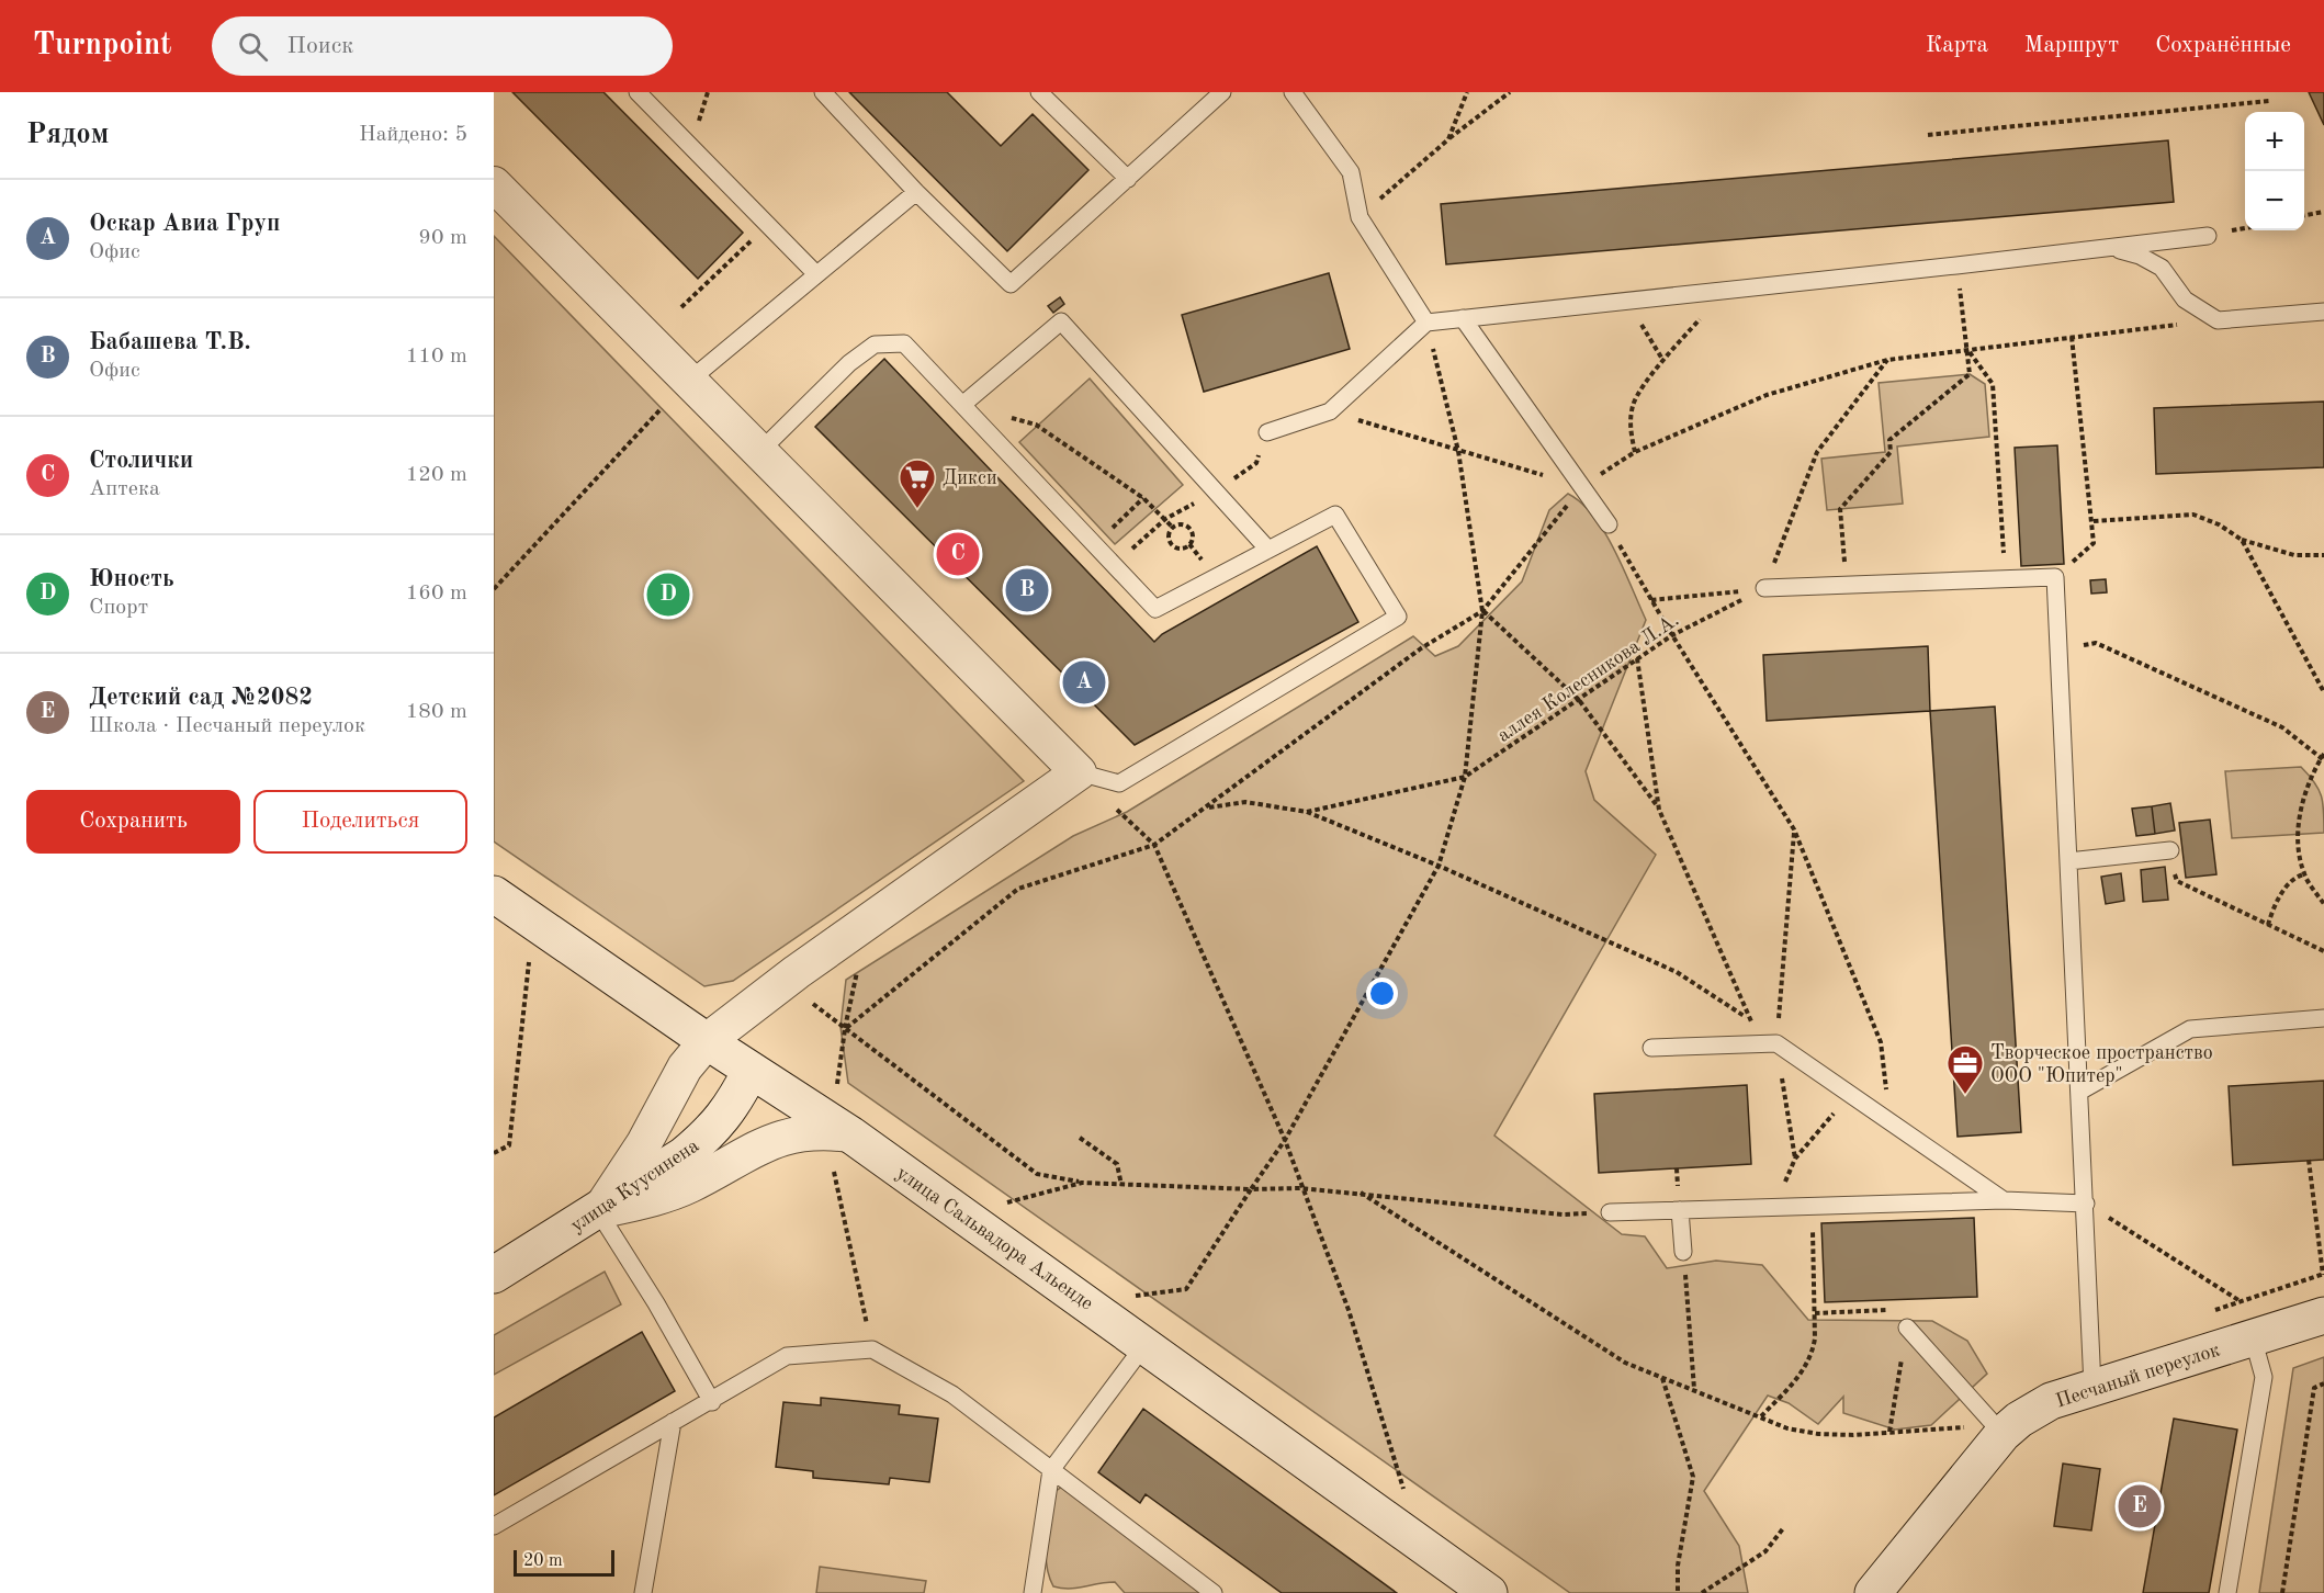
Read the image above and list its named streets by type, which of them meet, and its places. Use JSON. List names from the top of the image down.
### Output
{
  "streets": {
    "street": ["улица Куусинена", "улица Сальвадора Альенде", "Песчаный переулок"],
    "path": ["аллея Колесникова Л.А."]
  },
  "crossings": [
    ["улица Куусинена", "улица Сальвадора Альенде"]
  ],
  "places": {
    "supermarket": ["Дикси"],
    "office": ["Творческое пространство ООО \"Юпитер\""]
  },
  "scale_bar": "20 m",
  "page": {
    "header": "Turnpoint",
    "search": "Поиск",
    "nav": ["Карта", "Маршрут", "Сохранённые"],
    "heading": ["Рядом", "Найдено: 5"],
    "map_buttons": ["+", "−"],
    "list": [
      {
        "mark": "A",
        "name": "Оскар Авиа Груп",
        "note": "Офис",
        "value": "90 m"
      },
      {
        "mark": "B",
        "name": "Бабашева Т.В.",
        "note": "Офис",
        "value": "110 m"
      },
      {
        "mark": "C",
        "name": "Столички",
        "note": "Аптека",
        "value": "120 m"
      },
      {
        "mark": "D",
        "name": "Юность",
        "note": "Спорт",
        "value": "160 m"
      },
      {
        "mark": "E",
        "name": "Детский сад №2082",
        "note": "Школа · Песчаный переулок",
        "value": "180 m"
      }
    ],
    "pins": [
      "C",
      "B",
      "D",
      "A",
      "E"
    ],
    "buttons": ["Сохранить", "Поделиться"],
    "scale": "20 m"
  }
}
